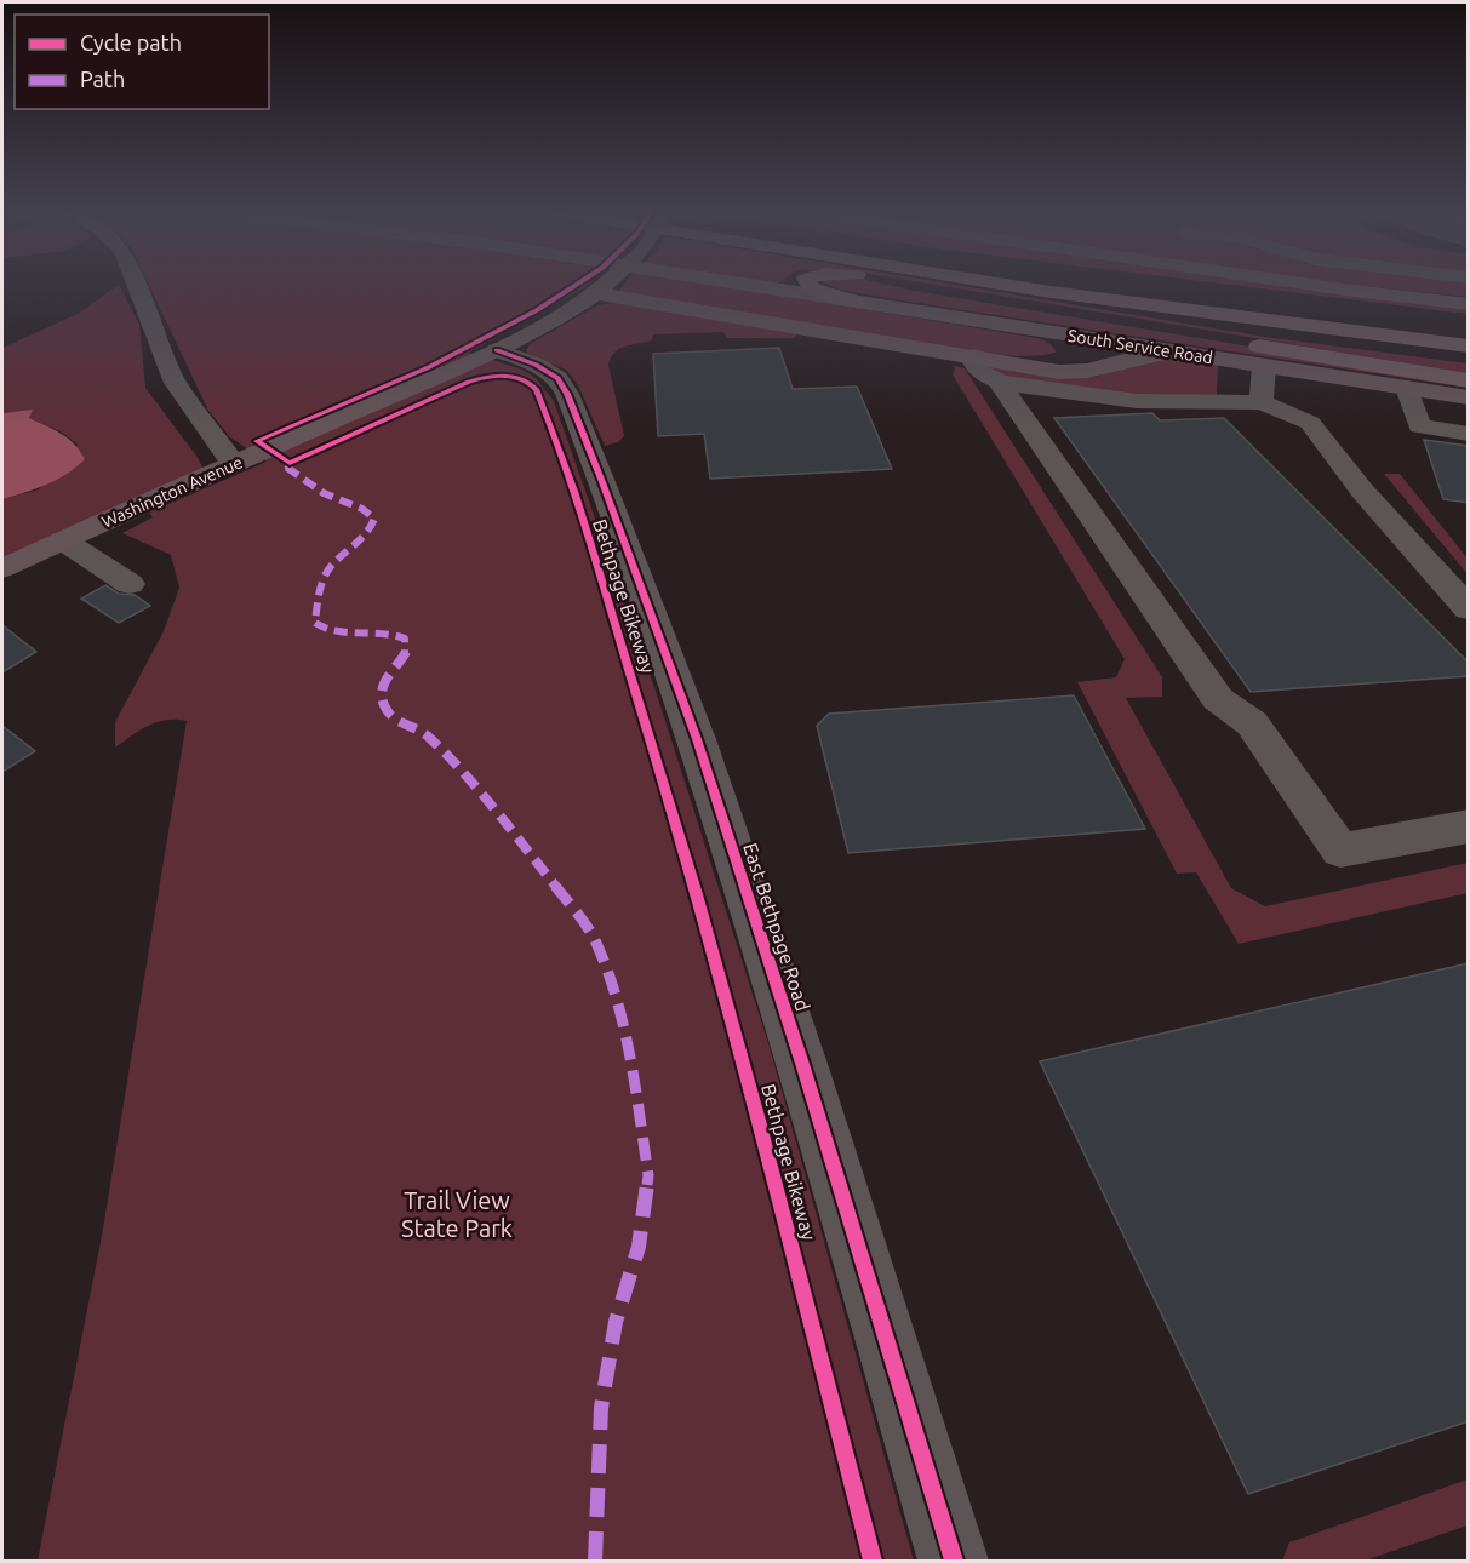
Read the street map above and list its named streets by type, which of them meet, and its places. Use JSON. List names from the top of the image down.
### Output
{
  "streets": {
    "main road": ["South Service Road", "Washington Avenue"],
    "street": ["East Bethpage Road"],
    "cycle path": ["Bethpage Bikeway"]
  },
  "crossings": [
    ["Washington Avenue", "East Bethpage Road"]
  ],
  "parks": ["Trail View State Park"],
  "legend": ["Cycle path", "Path"]
}
